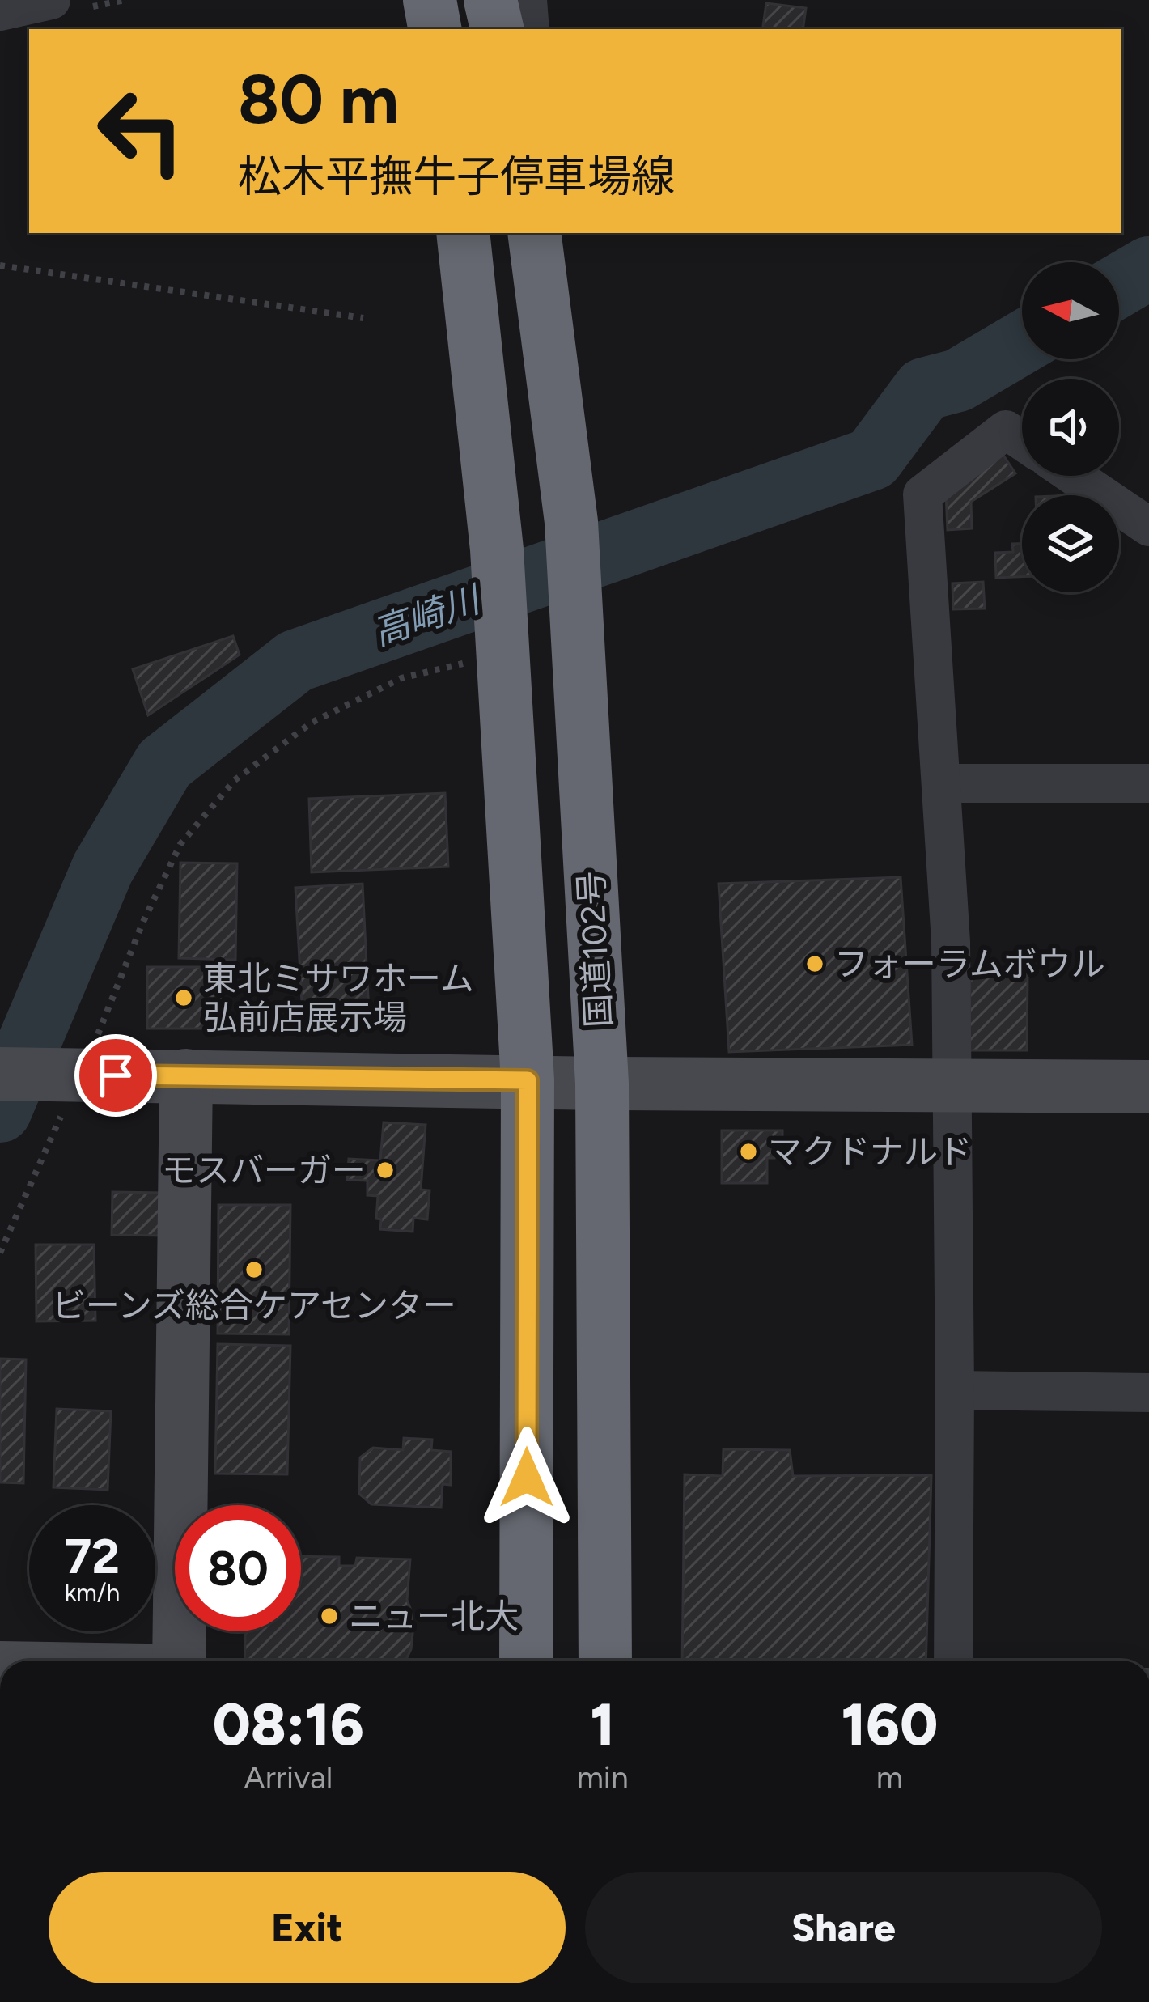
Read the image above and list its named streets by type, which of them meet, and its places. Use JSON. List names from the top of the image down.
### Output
{
  "streets": {
    "highway": ["国道102号"]
  },
  "water": ["高崎川"],
  "places": [
    "フォーラムボウル",
    "東北ミサワホーム 弘前店展示場",
    "マクドナルド",
    "モスバーガー",
    "ビーンズ総合ケアセンター",
    "ニュー北大"
  ],
  "north": "left",
  "page": {
    "turn": ["80 m", "松木平撫牛子停車場線"],
    "speed": "72 km/h",
    "limit": "80",
    "eta": [
      "08:16",
      "Arrival",
      "1",
      "min",
      "160",
      "m"
    ],
    "buttons": ["Exit", "Share"]
  }
}
